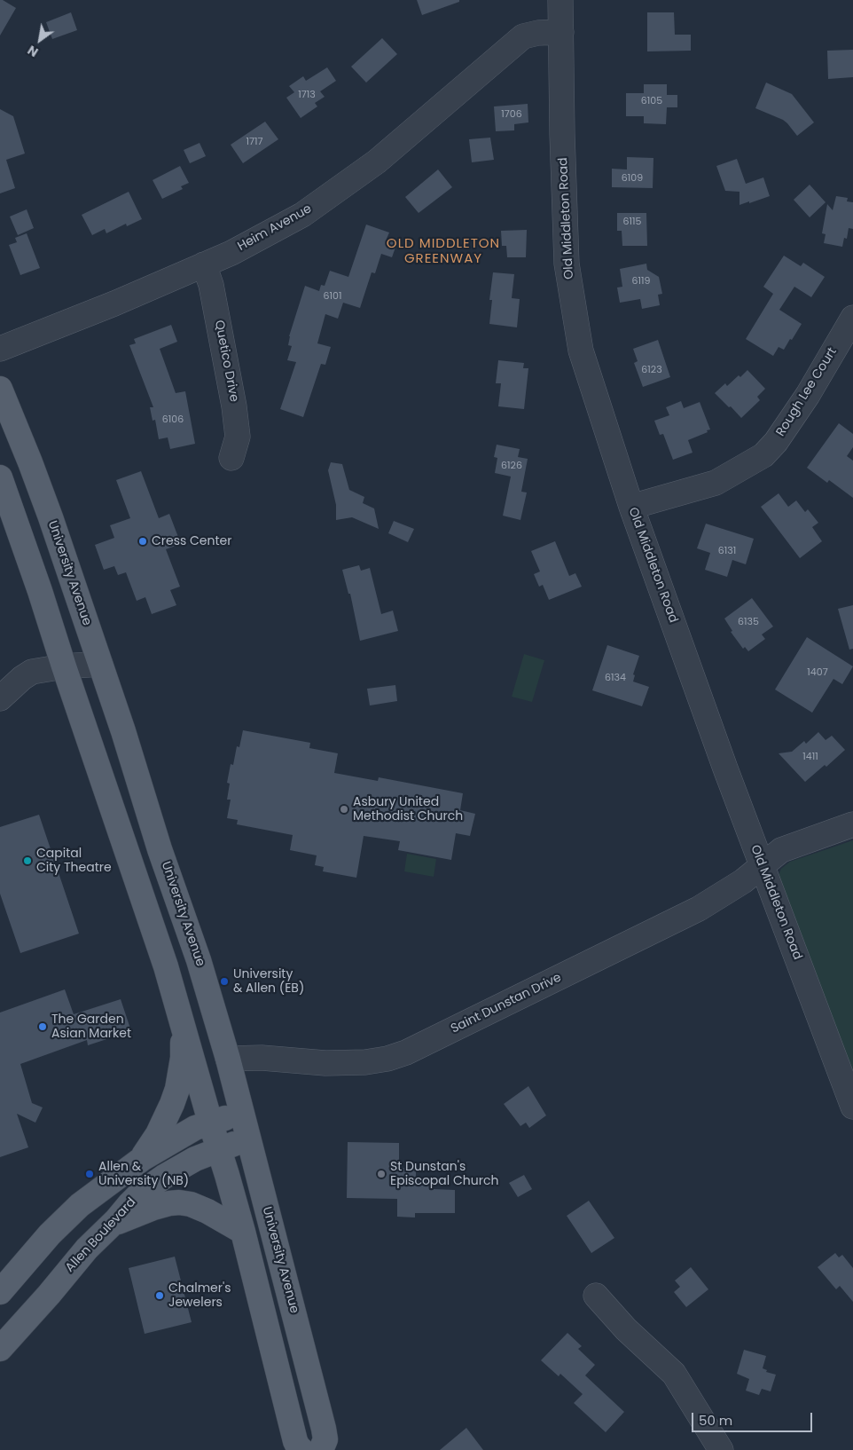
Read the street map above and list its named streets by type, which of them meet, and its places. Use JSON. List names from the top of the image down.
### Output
{
  "streets": {
    "main road": ["University Avenue", "Allen Boulevard"],
    "street": [
      "Old Middleton Road",
      "Heim Avenue",
      "Quetico Drive",
      "Rough Lee Court",
      "Saint Dunstan Drive"
    ]
  },
  "crossings": [
    ["Old Middleton Road", "Heim Avenue"],
    ["Old Middleton Road", "Rough Lee Court"],
    ["Old Middleton Road", "Saint Dunstan Drive"],
    ["Heim Avenue", "Quetico Drive"],
    ["University Avenue", "Saint Dunstan Drive"],
    ["University Avenue", "Allen Boulevard"]
  ],
  "districts": ["OLD MIDDLETON GREENWAY"],
  "places": [
    "Cress Center",
    "Asbury United Methodist Church",
    "Capital City Theatre",
    "University & Allen (EB)",
    "The Garden Asian Market",
    "Allen & University (NB)",
    "St Dunstan's Episcopal Church",
    "Chalmer's Jewelers"
  ],
  "house_numbers": [
    "1713",
    "6105",
    "1706",
    "1717",
    "6109",
    "6115",
    "6119",
    "6101",
    "6123",
    "6106",
    "6126",
    "6131",
    "6135",
    "1407",
    "6134",
    "1411"
  ],
  "scale_bar": "50 m",
  "north": "bottom left"
}
